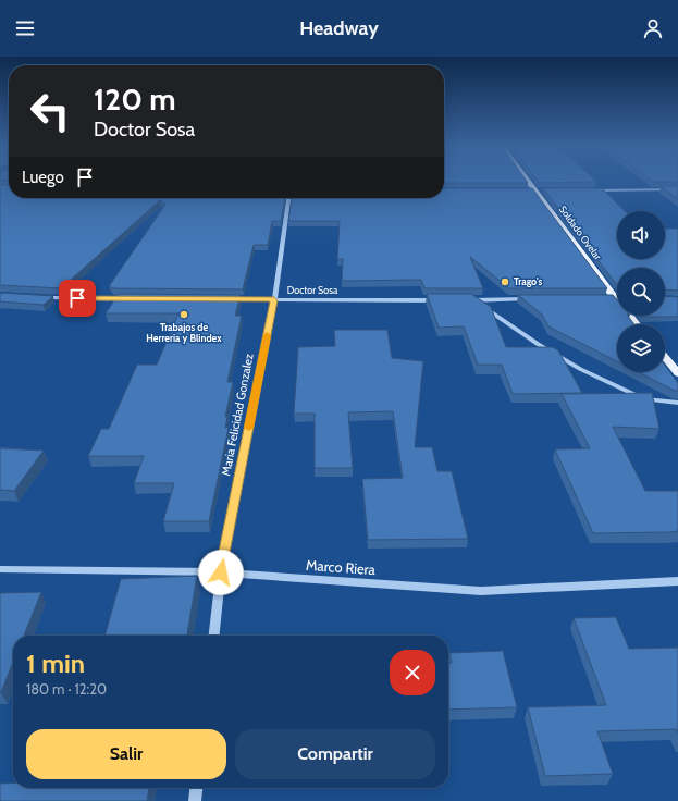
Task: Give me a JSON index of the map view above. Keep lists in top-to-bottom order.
{
  "streets": {
    "main road": ["Soldado Ovelar"],
    "street": ["Doctor Sosa", "Maria Felicidad Gonzalez", "Marco Riera"]
  },
  "crossings": [
    ["Doctor Sosa", "Maria Felicidad Gonzalez"],
    ["Maria Felicidad Gonzalez", "Marco Riera"]
  ],
  "places": ["Trago's", "Trabajos de Herreria y Blindex"],
  "page": {
    "header": "Headway",
    "turn": ["120 m", "Doctor Sosa"],
    "then": "Luego",
    "heading": ["1 min", "180 m · 12:20"],
    "buttons": ["Salir", "Compartir"]
  }
}
